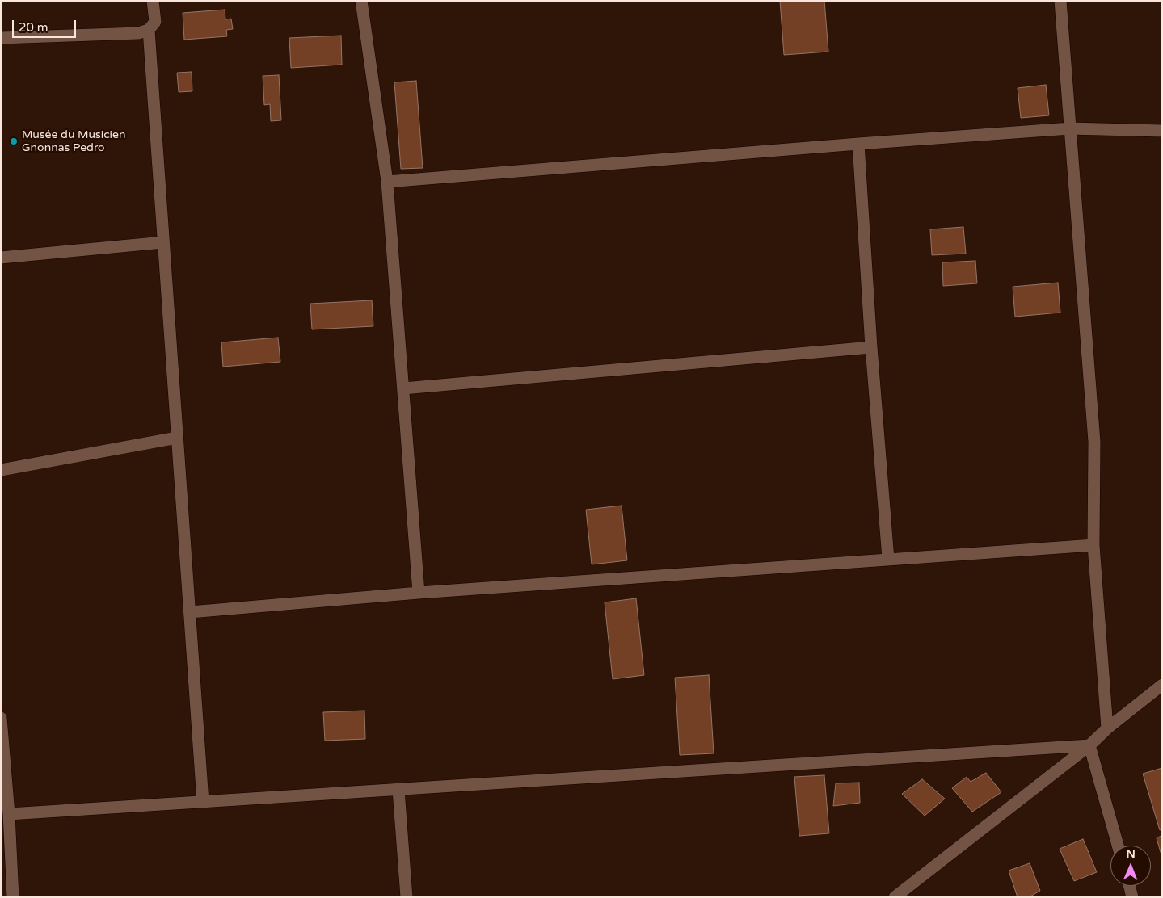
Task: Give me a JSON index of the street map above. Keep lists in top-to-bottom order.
{
  "places": ["Musée du Musicien Gnonnas Pedro"],
  "scale_bar": "20 m",
  "north": "top"
}
